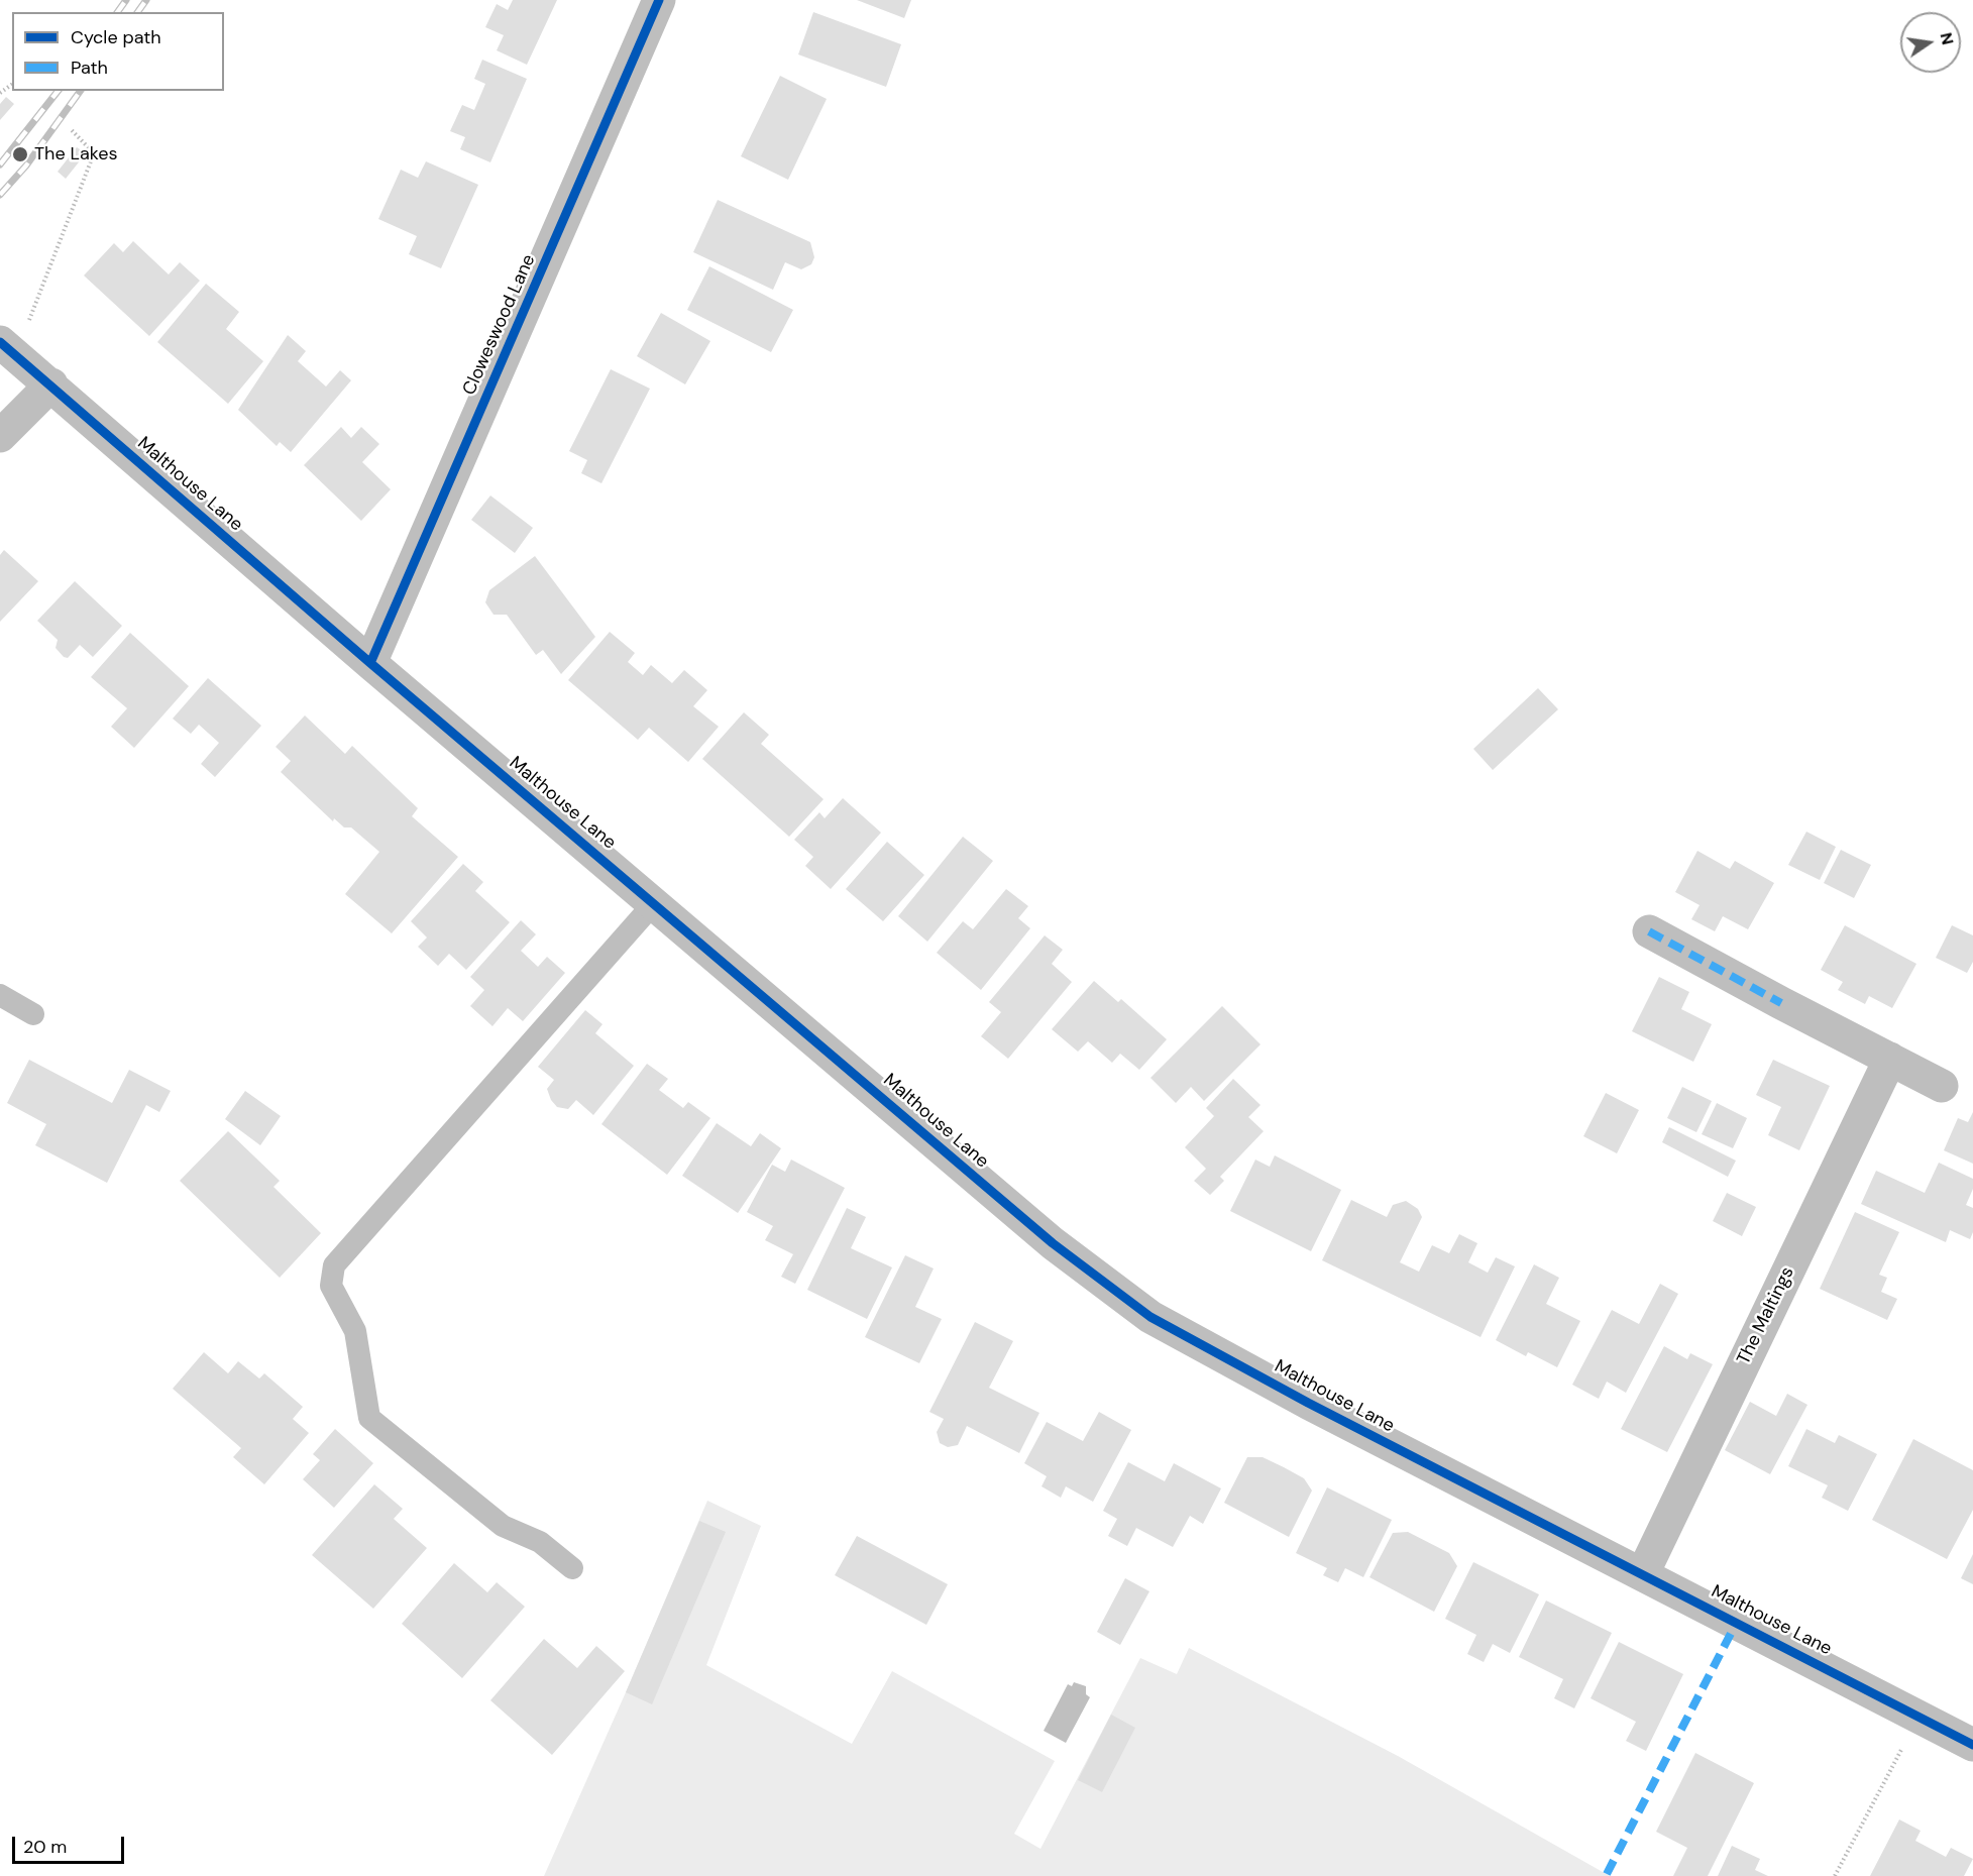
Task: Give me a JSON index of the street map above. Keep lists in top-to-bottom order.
{
  "streets": {
    "street": ["Cloweswood Lane", "Malthouse Lane", "The Maltings"]
  },
  "crossings": [
    ["Cloweswood Lane", "Malthouse Lane"],
    ["Malthouse Lane", "The Maltings"]
  ],
  "places": ["The Lakes"],
  "legend": ["Cycle path", "Path"],
  "scale_bar": "20 m",
  "north": "right"
}
